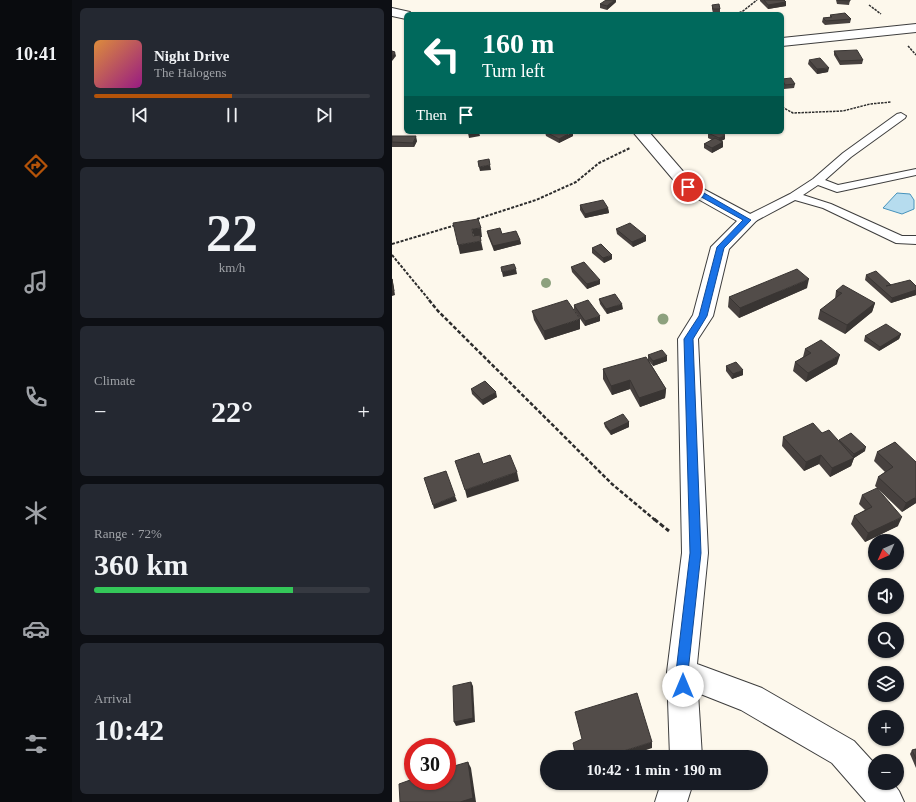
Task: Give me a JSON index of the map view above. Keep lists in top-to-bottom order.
{
  "north": "bottom left",
  "page": {
    "tabs": "10:41",
    "turn": ["160 m", "Turn left"],
    "song": ["Night Drive", "The Halogens"],
    "then": "Then",
    "tile": [
      ["22", "km/h"],
      "Climate",
      ["Range · 72%", "360 km"],
      ["Arrival", "10:42"]
    ],
    "heat": ["−", "22°", "+"],
    "map_buttons": ["+", "−"],
    "limit": "30",
    "trip": "10:42 · 1 min · 190 m"
  }
}
